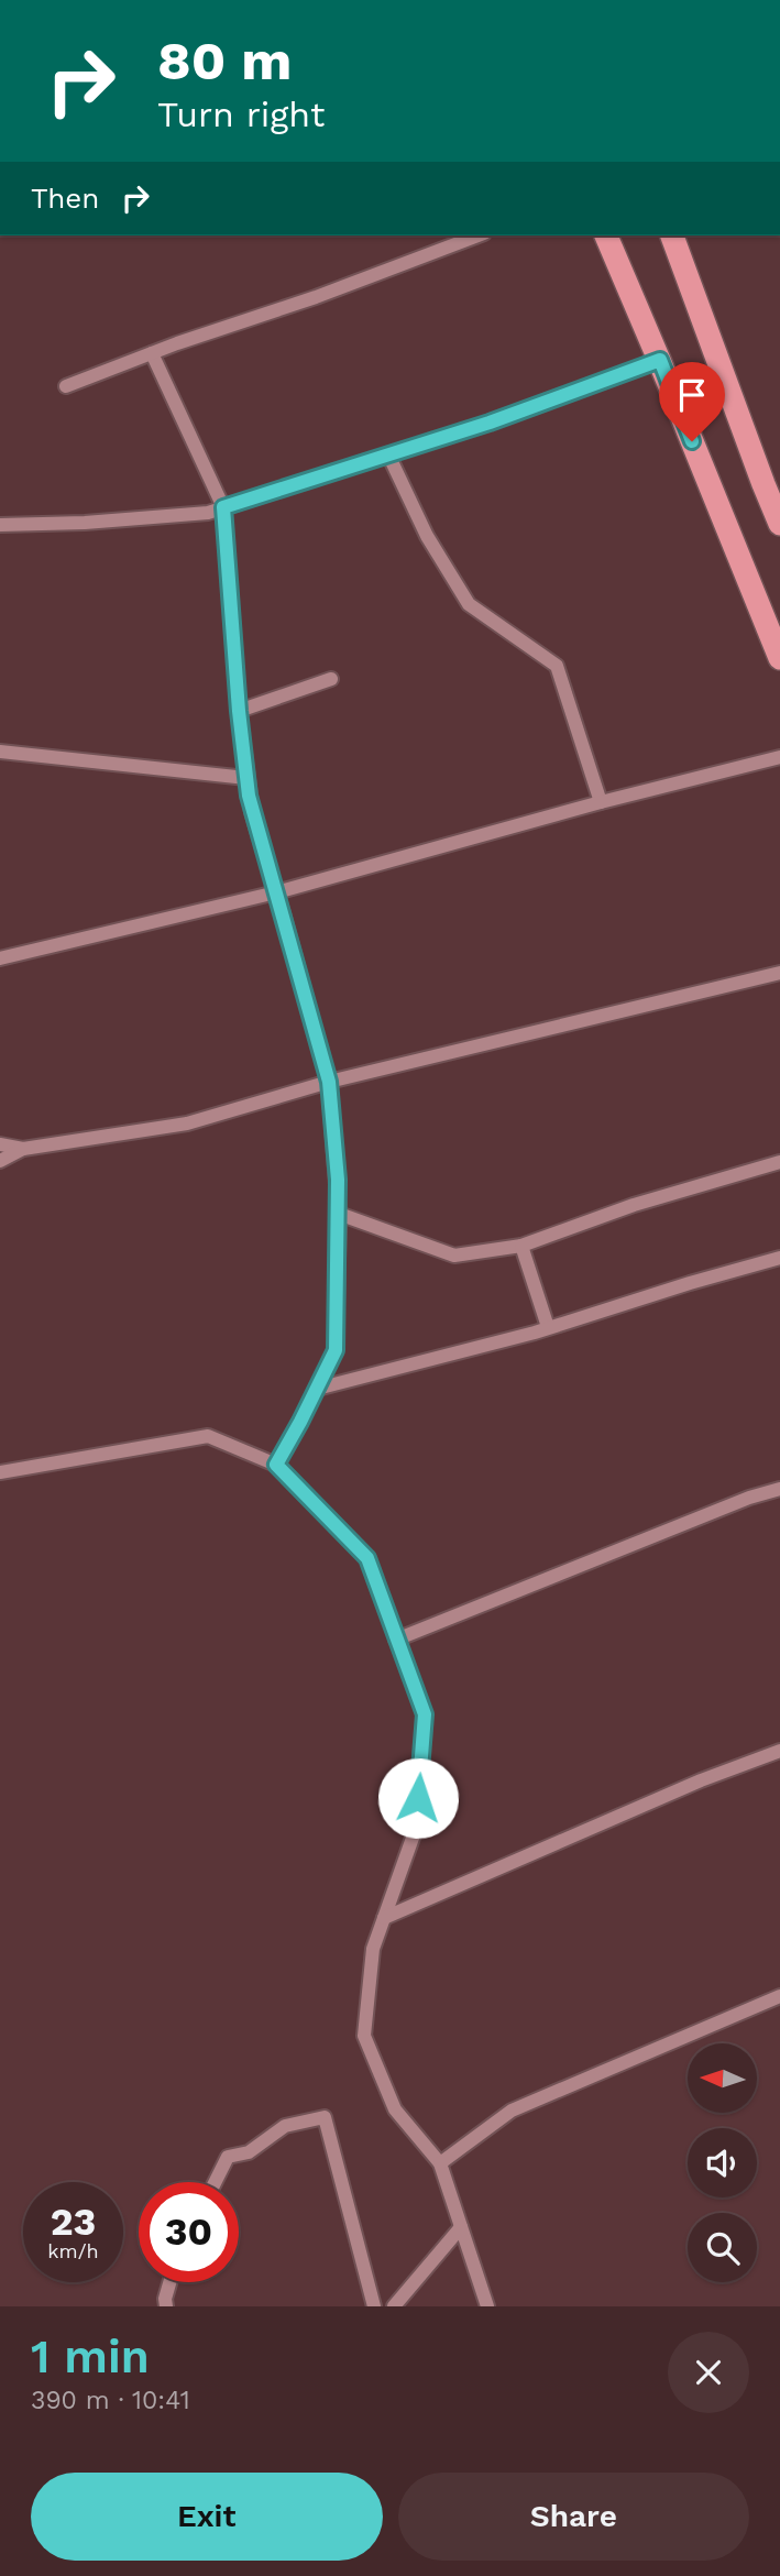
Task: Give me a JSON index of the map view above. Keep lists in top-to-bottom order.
{
  "north": "left",
  "page": {
    "turn": ["80 m", "Turn right"],
    "then": "Then",
    "speed": "23 km/h",
    "limit": "30",
    "heading": ["1 min", "390 m · 10:41"],
    "buttons": ["Exit", "Share"]
  }
}
